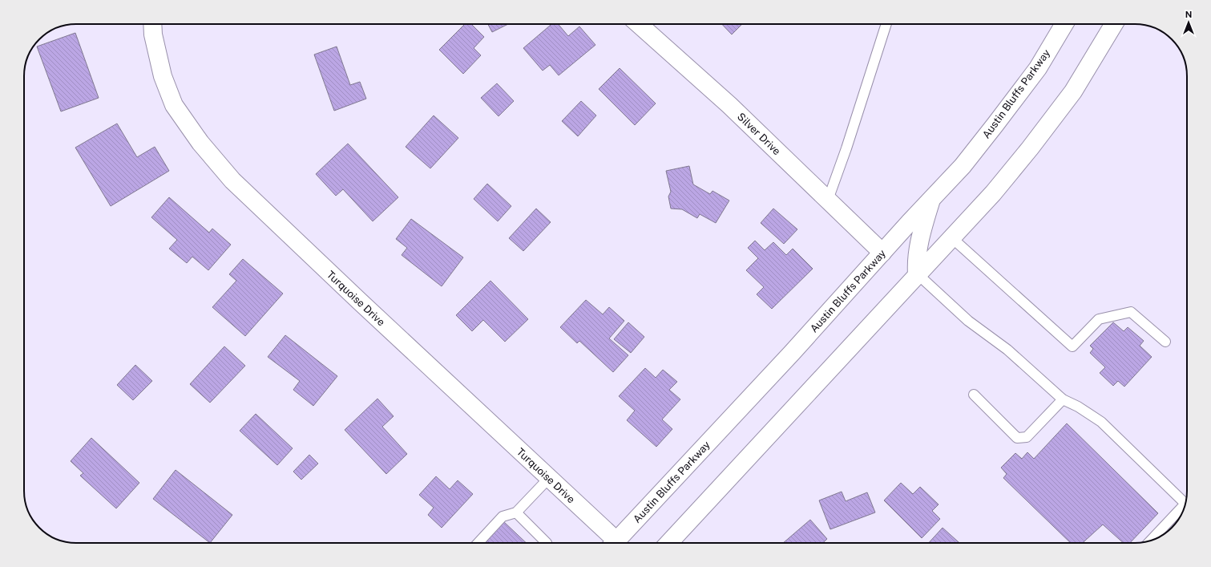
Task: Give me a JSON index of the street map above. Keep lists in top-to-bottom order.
{
  "streets": {
    "main road": ["Austin Bluffs Parkway", "Silver Drive", "Turquoise Drive"]
  },
  "crossings": [
    ["Austin Bluffs Parkway", "Silver Drive"]
  ],
  "north": "top"
}
